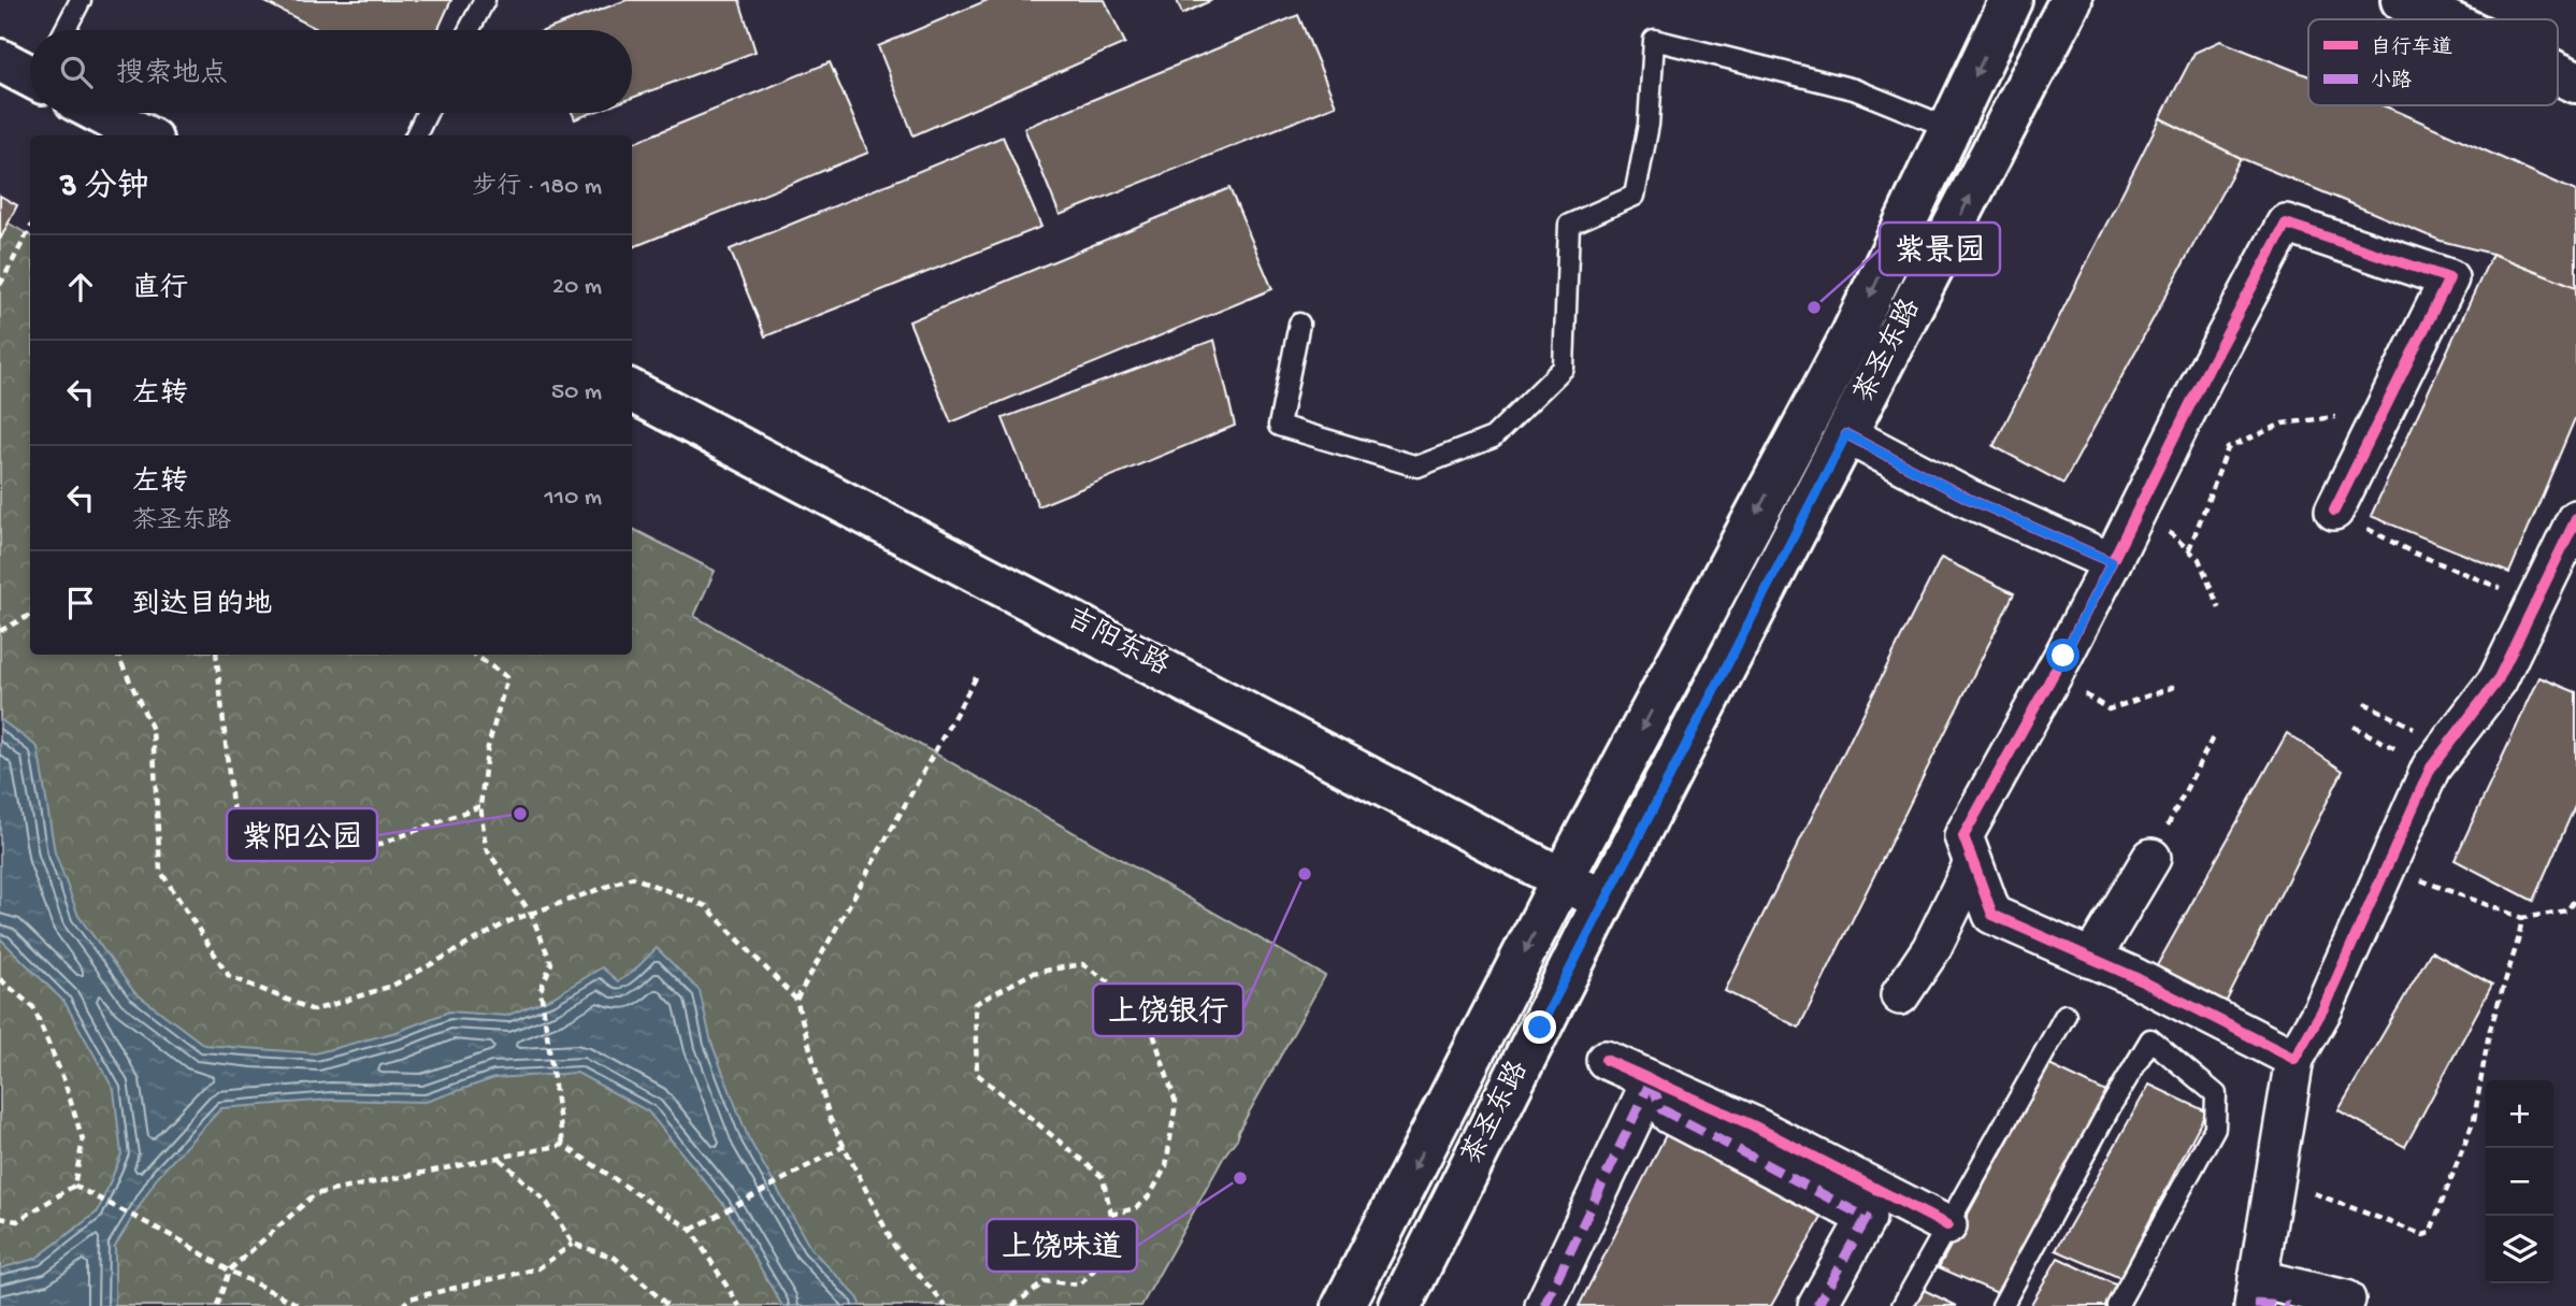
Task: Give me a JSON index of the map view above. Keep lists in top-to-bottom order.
{
  "streets": {
    "main road": ["茶圣东路", "吉阳东路"]
  },
  "crossings": [
    ["茶圣东路", "吉阳东路"]
  ],
  "places": [
    "紫景园",
    "紫阳公园",
    "上饶银行",
    "上饶味道"
  ],
  "legend": ["自行车道", "小路"],
  "page": {
    "search": "搜索地点",
    "heading": ["3 分钟", "步行 · 180 m"],
    "list": [
      ["直行", "20 m"],
      ["左转", "50 m"],
      ["左转", "茶圣东路", "110 m"],
      "到达目的地"
    ],
    "map_buttons": ["+", "−"]
  }
}
